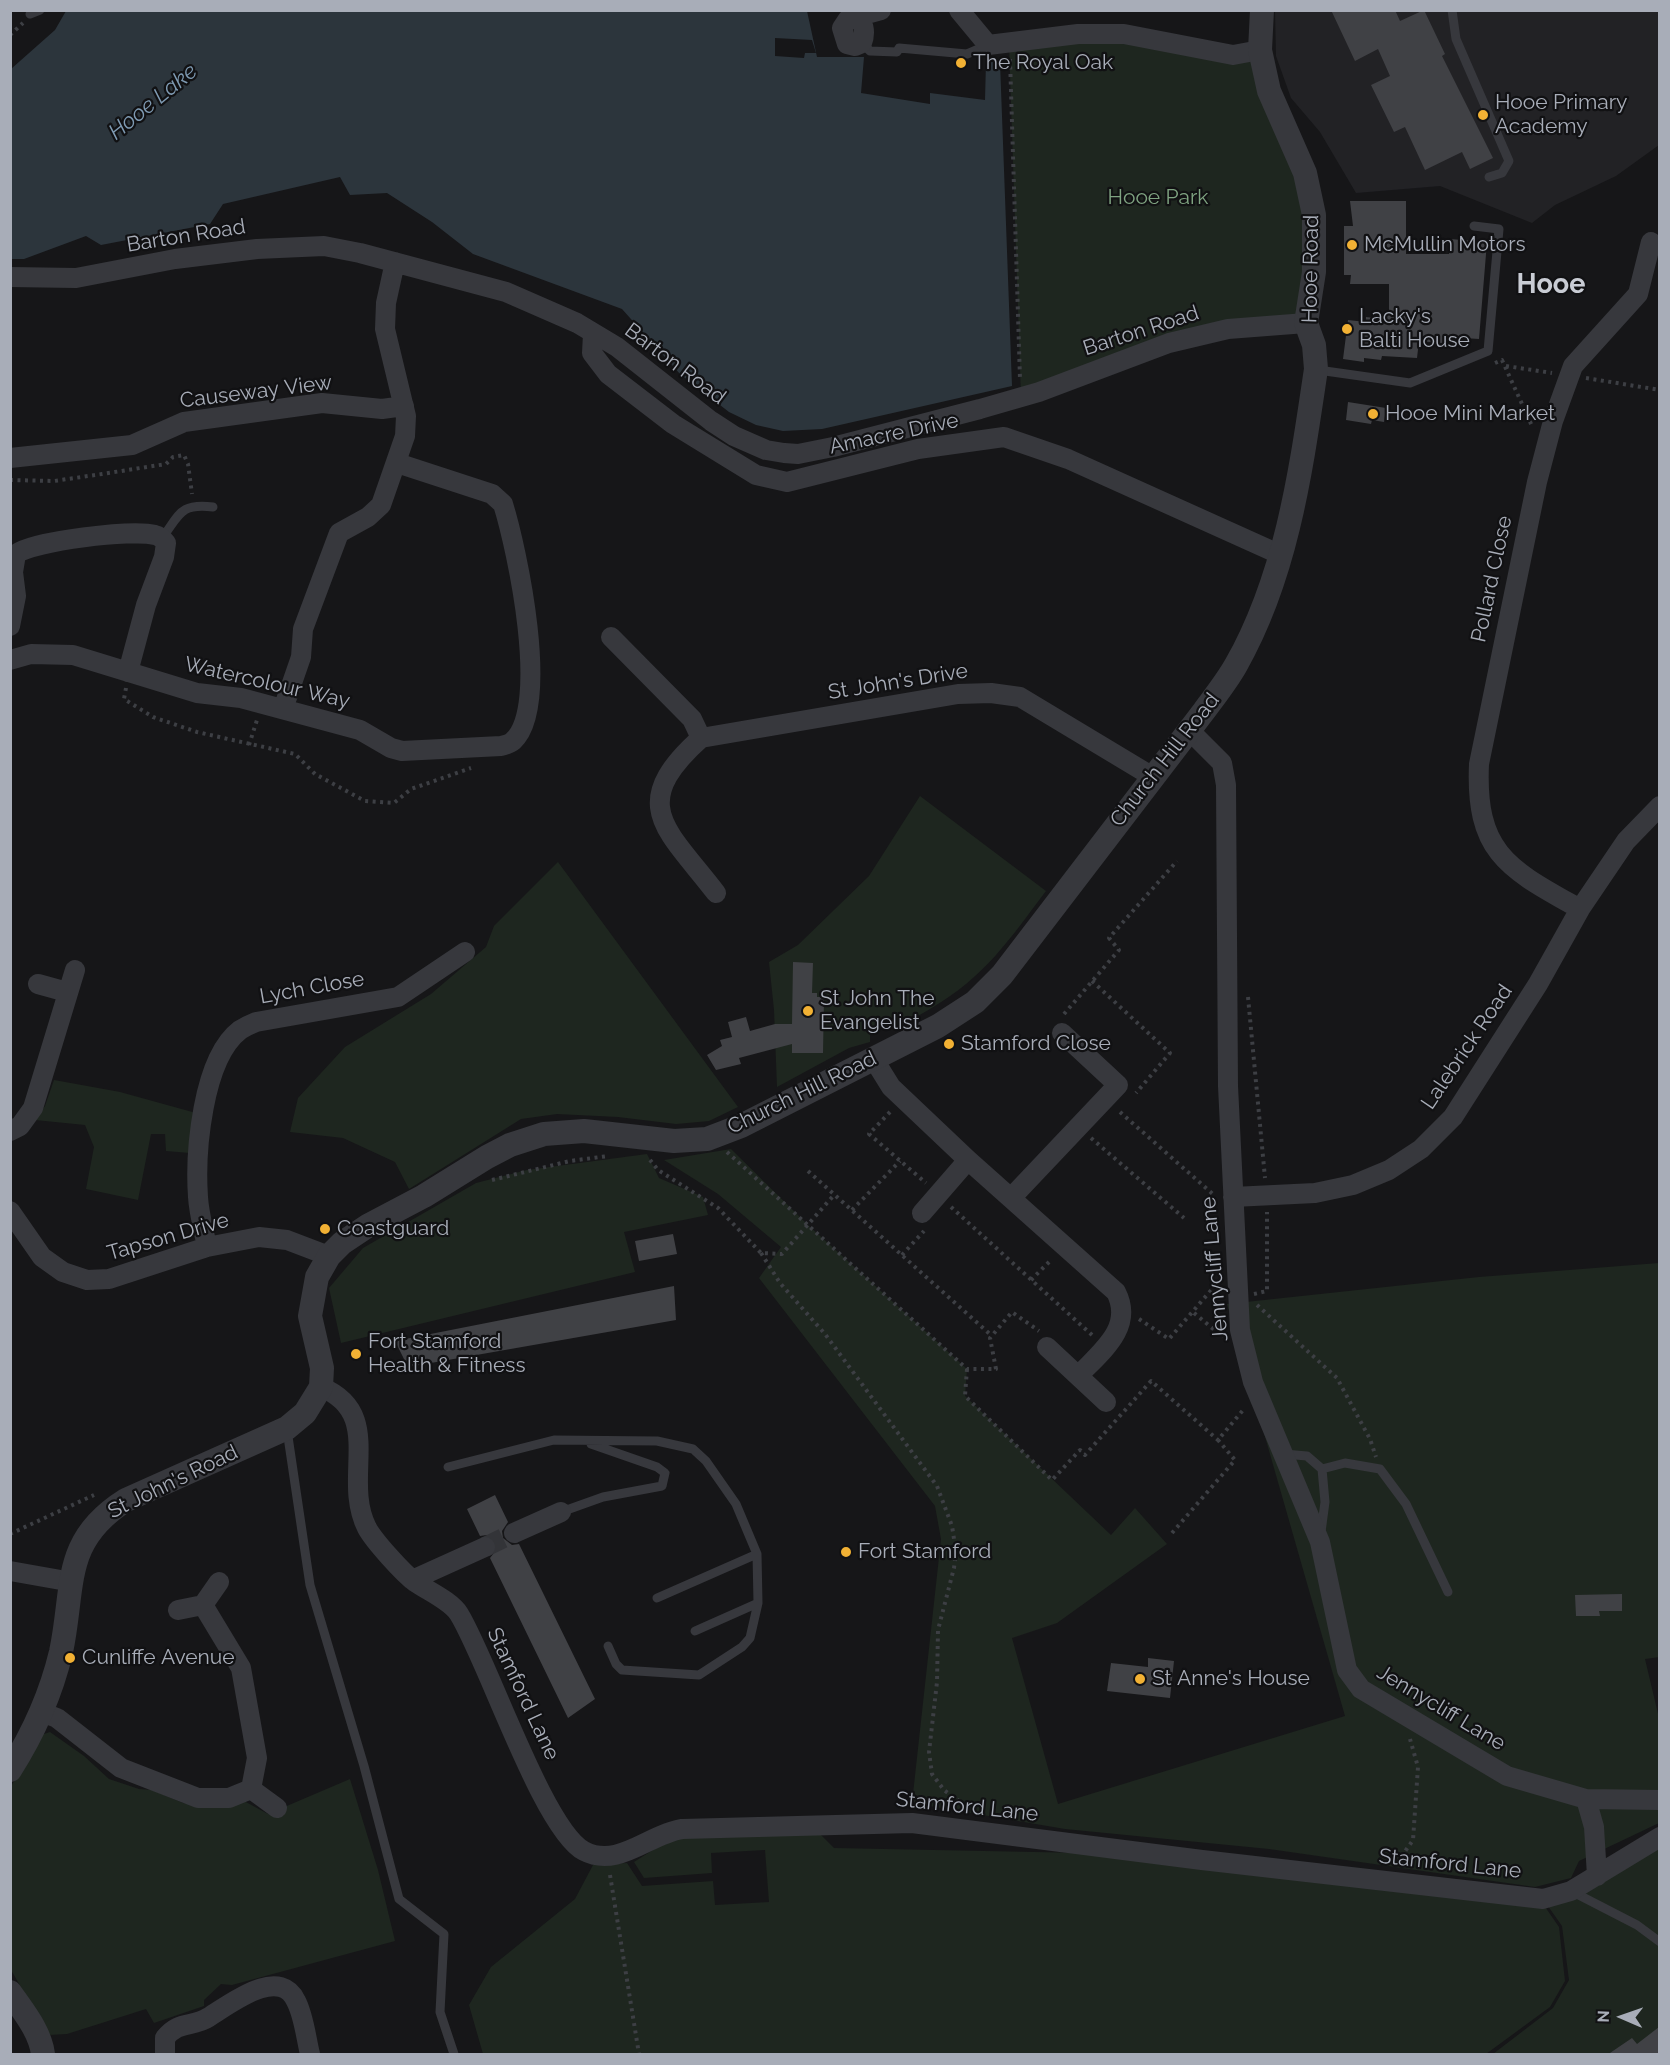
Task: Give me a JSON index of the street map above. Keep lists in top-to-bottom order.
{
  "streets": {
    "street": [
      "Barton Road",
      "Hooe Road",
      "Causeway View",
      "Amacre Drive",
      "Pollard Close",
      "St John's Drive",
      "Watercolour Way",
      "Church Hill Road",
      "Lych Close",
      "Lalebrick Road",
      "Tapson Drive",
      "Jennycliff Lane",
      "St John's Road",
      "Stamford Lane"
    ]
  },
  "crossings": [
    ["Barton Road", "Hooe Road"],
    ["Barton Road", "Amacre Drive"],
    ["Hooe Road", "Church Hill Road"],
    ["Amacre Drive", "Church Hill Road"],
    ["Pollard Close", "Lalebrick Road"],
    ["St John's Drive", "Church Hill Road"],
    ["Church Hill Road", "Tapson Drive"],
    ["Church Hill Road", "Jennycliff Lane"],
    ["Church Hill Road", "St John's Road"],
    ["Church Hill Road", "Stamford Lane"],
    ["Lych Close", "Tapson Drive"],
    ["Lalebrick Road", "Jennycliff Lane"],
    ["St John's Road", "Stamford Lane"]
  ],
  "districts": ["Hooe"],
  "water": ["Hooe Lake"],
  "parks": ["Hooe Park"],
  "places": [
    "The Royal Oak",
    "Hooe Primary Academy",
    "McMullin Motors",
    "Lacky's Balti House",
    "Hooe Mini Market",
    "St John The Evangelist",
    "Stamford Close",
    "Coastguard",
    "Fort Stamford Health & Fitness",
    "Fort Stamford",
    "Cunliffe Avenue",
    "St Anne's House"
  ],
  "north": "left"
}
